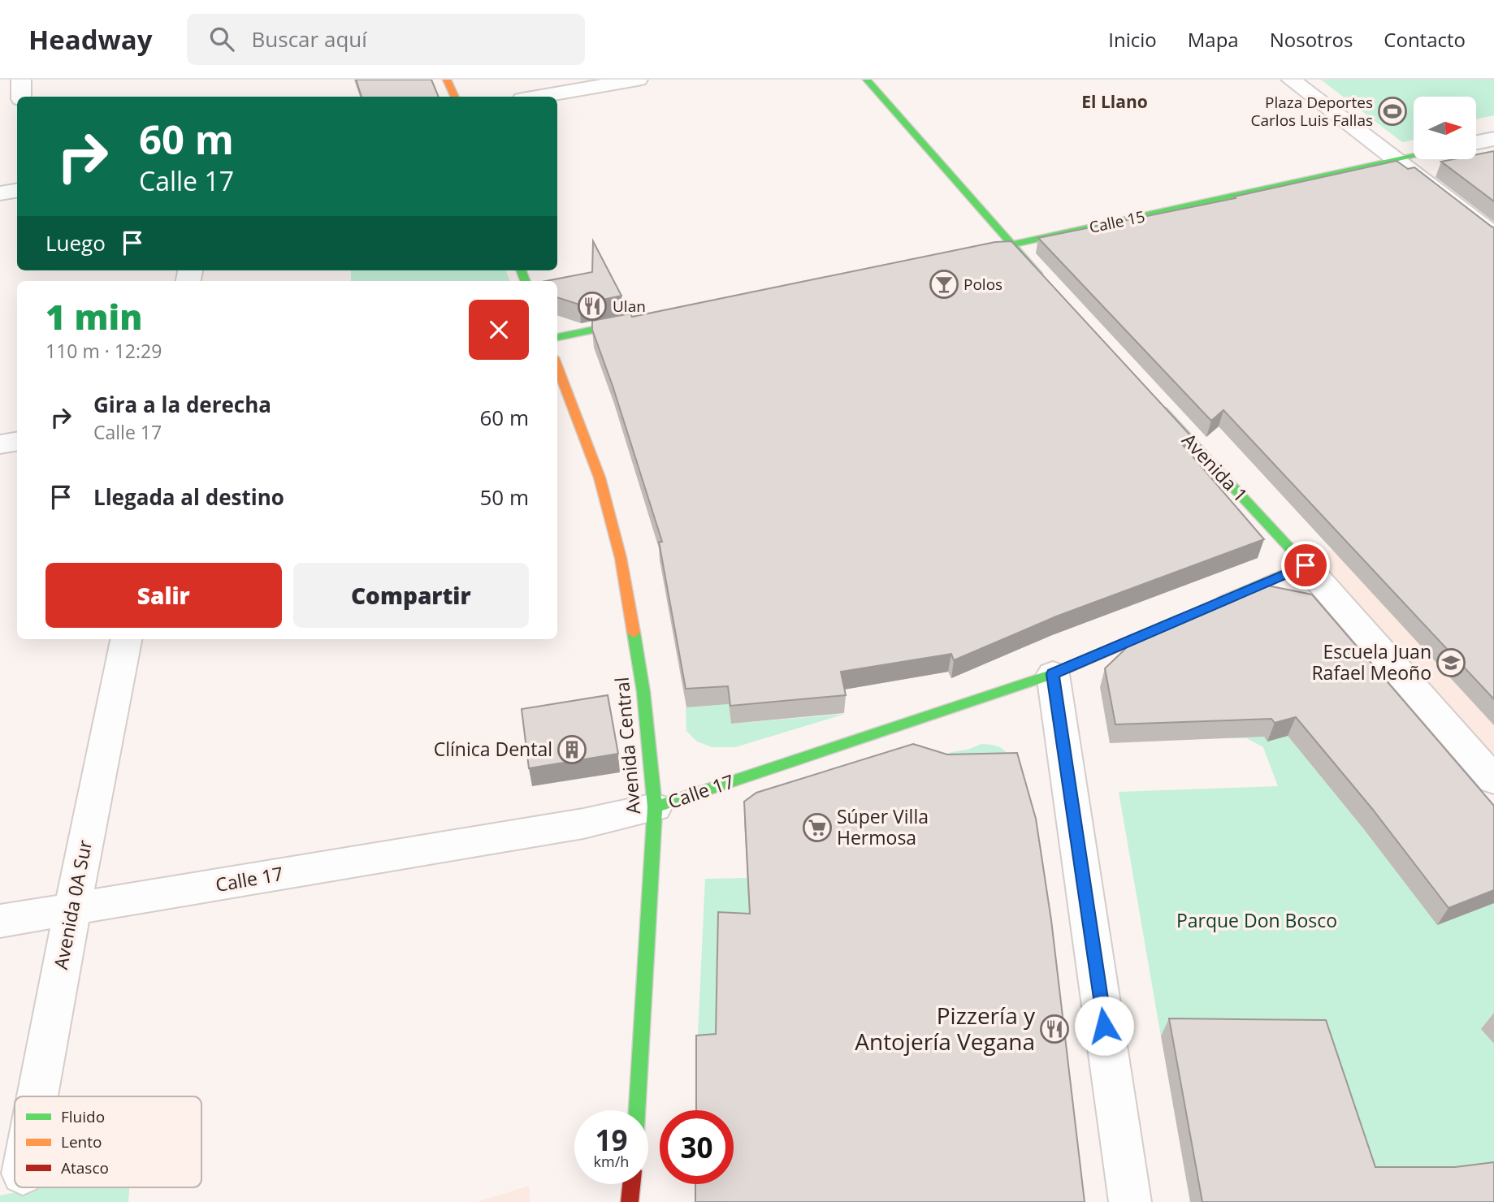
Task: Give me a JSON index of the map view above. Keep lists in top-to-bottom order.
{
  "streets": {
    "main road": [
      "Calle 15",
      "Avenida 1",
      "Avenida Central",
      "Calle 17"
    ],
    "street": ["Avenida 0A Sur"]
  },
  "crossings": [
    ["Avenida Central", "Calle 17"],
    ["Calle 17", "Avenida 0A Sur"]
  ],
  "districts": ["El Llano"],
  "parks": ["Parque Don Bosco"],
  "places": {
    "sports": ["Plaza Deportes Carlos Luis Fallas"],
    "bar": ["Polos"],
    "restaurant": ["Ulan", "Pizzería y Antojería Vegana"],
    "school or university": ["Escuela Juan Rafael Meoño"],
    "building": ["Clínica Dental"],
    "supermarket": ["Súper Villa Hermosa"]
  },
  "legend": ["Fluido", "Lento", "Atasco"],
  "north": "right",
  "page": {
    "header": "Headway",
    "search": "Buscar aquí",
    "nav": [
      "Inicio",
      "Mapa",
      "Nosotros",
      "Contacto"
    ],
    "turn": ["60 m", "Calle 17"],
    "then": "Luego",
    "heading": ["1 min", "110 m · 12:29"],
    "list": [
      {
        "name": "Gira a la derecha",
        "note": "Calle 17",
        "value": "60 m"
      },
      {
        "name": "Llegada al destino",
        "value": "50 m"
      }
    ],
    "buttons": ["Salir", "Compartir"],
    "speed": "19 km/h",
    "limit": "30"
  }
}
